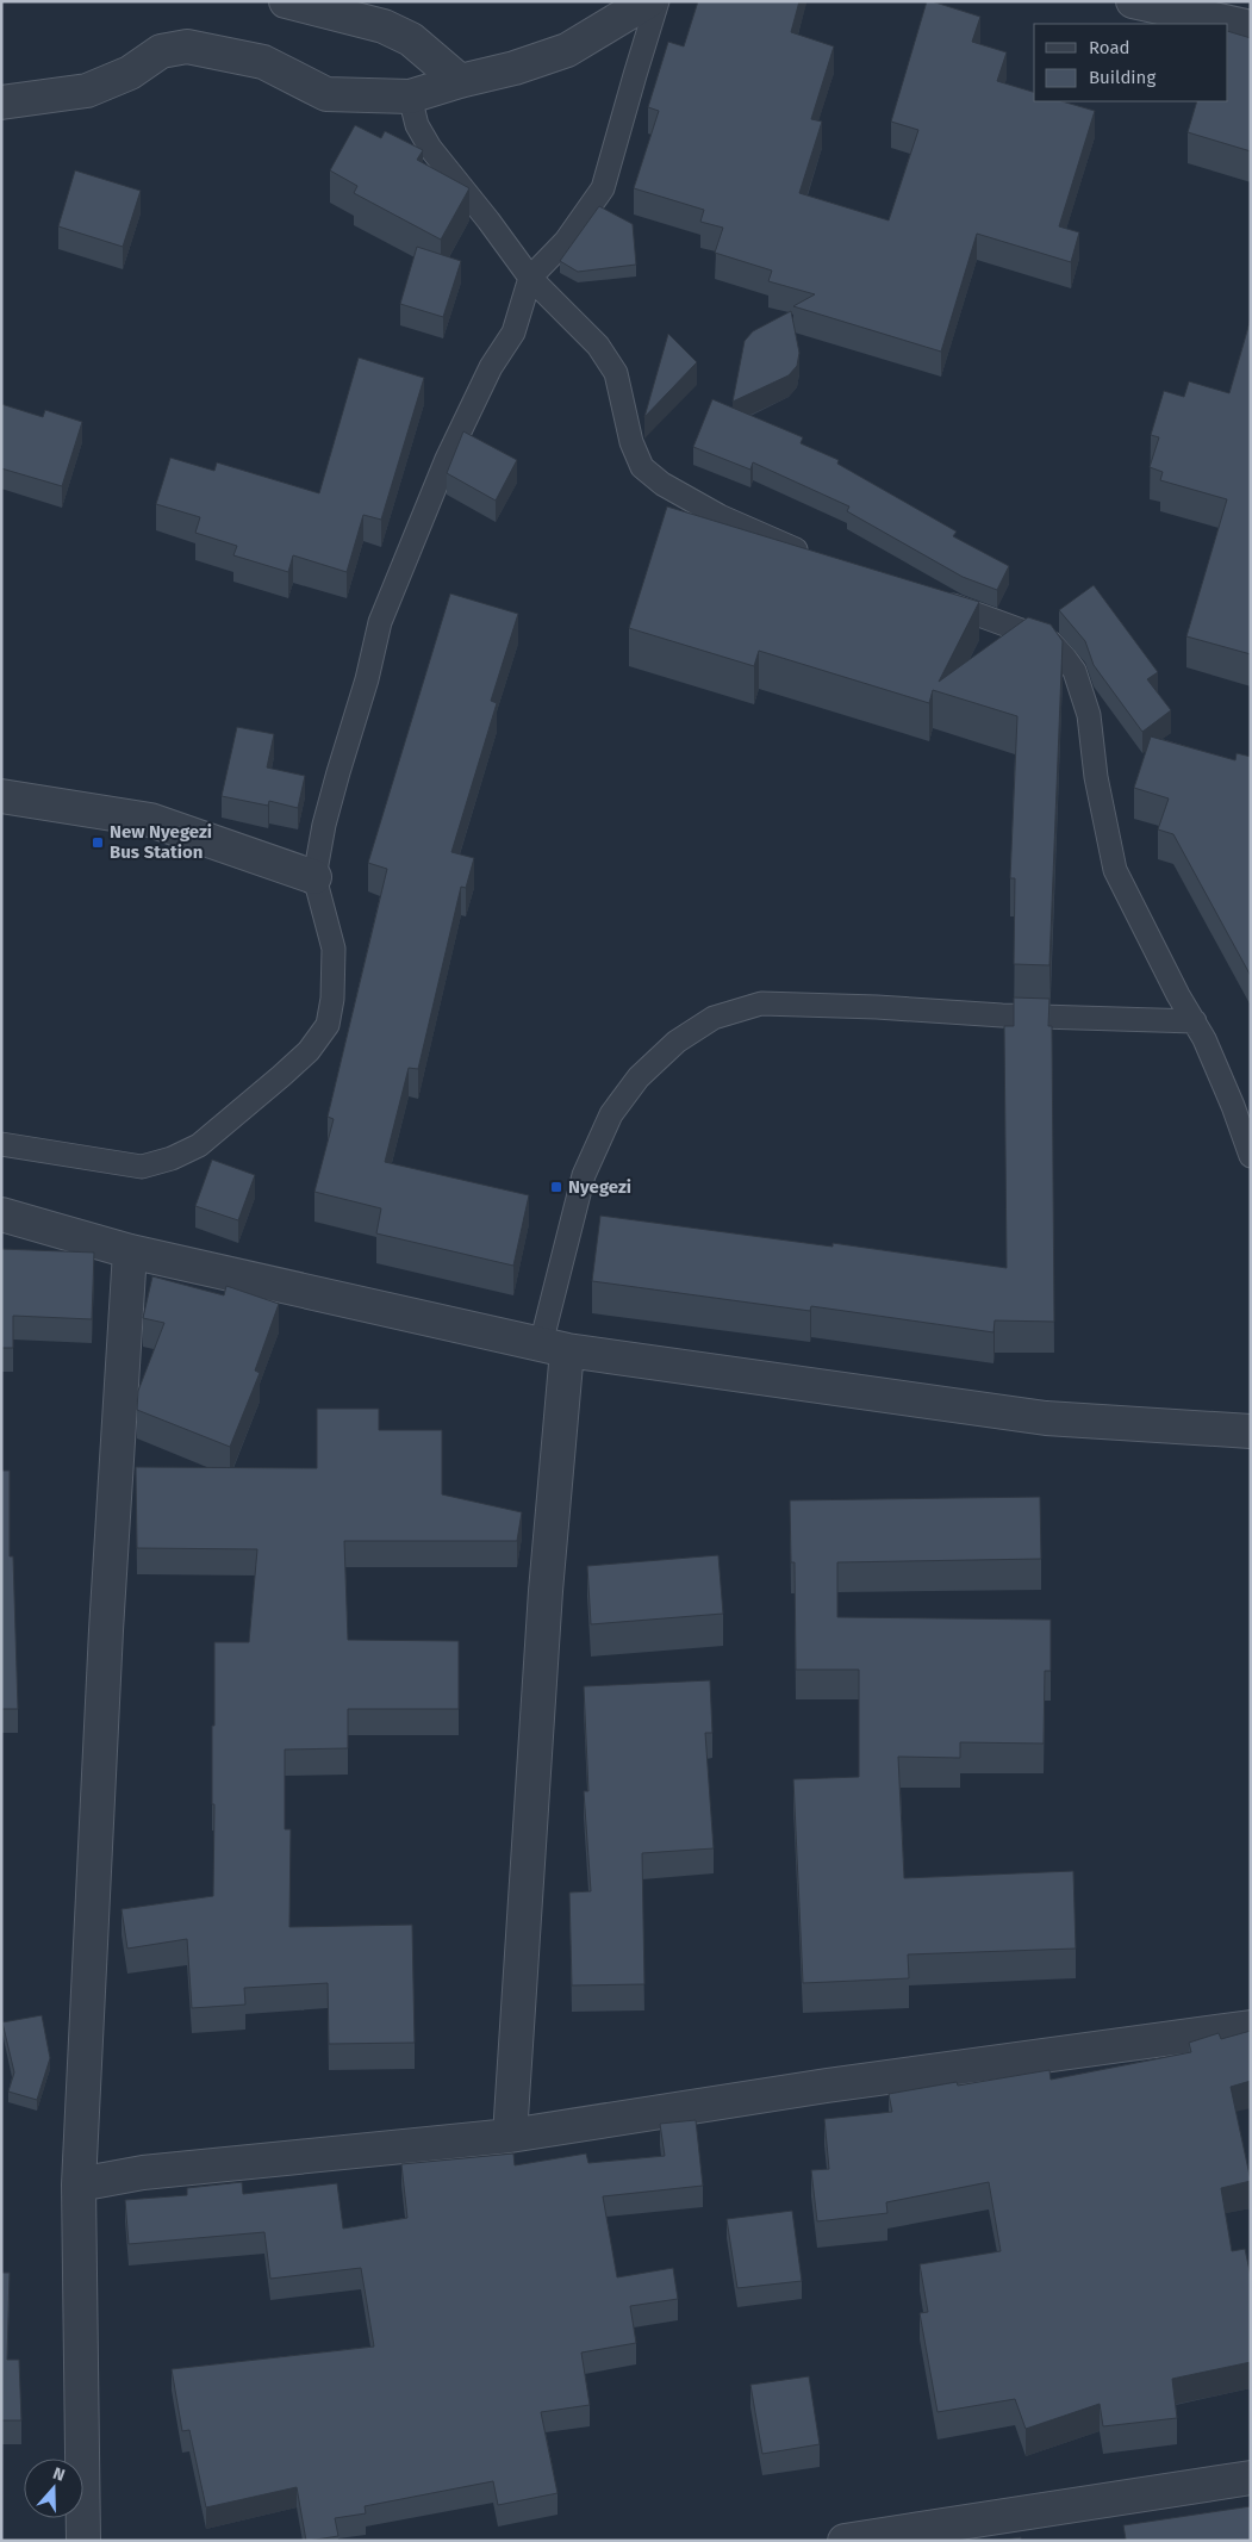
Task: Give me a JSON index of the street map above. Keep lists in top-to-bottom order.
{
  "places": {
    "transit": ["New Nyegezi Bus Station", "Nyegezi"]
  },
  "legend": ["Road", "Building"],
  "north": "top"
}
